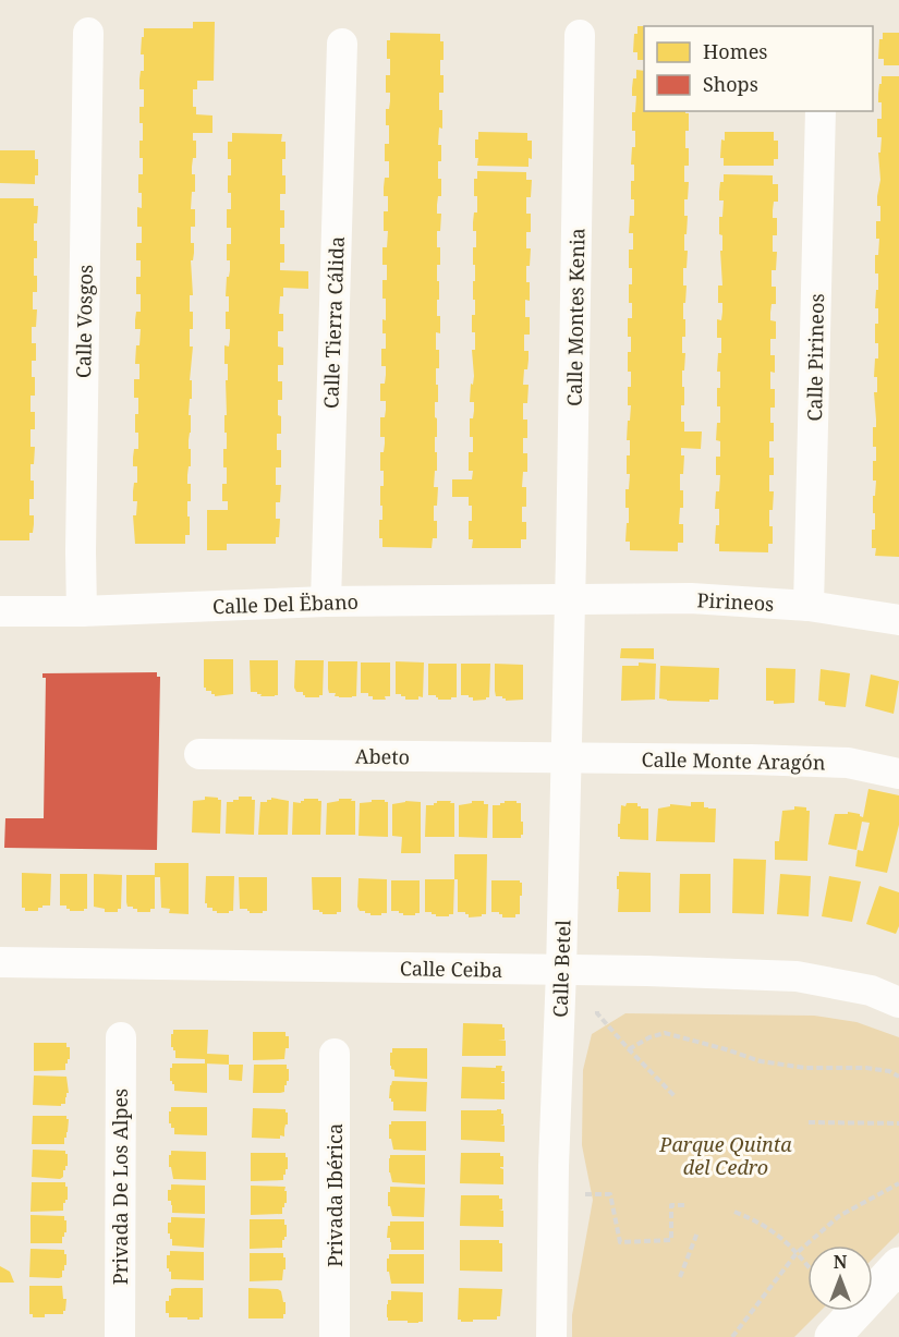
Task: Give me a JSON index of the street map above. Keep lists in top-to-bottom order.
{
  "streets": {
    "street": [
      "Calle Montes Kenia",
      "Calle Vosgos",
      "Calle Tierra Cálida",
      "Calle Pirineos",
      "Pirineos",
      "Calle Del Ëbano",
      "Abeto",
      "Calle Monte Aragón",
      "Calle Ceiba",
      "Calle Betel",
      "Privada De Los Alpes",
      "Privada Ibérica"
    ]
  },
  "crossings": [
    ["Calle Montes Kenia", "Pirineos"],
    ["Calle Montes Kenia", "Calle Del Ëbano"],
    ["Calle Montes Kenia", "Calle Betel"],
    ["Calle Vosgos", "Calle Del Ëbano"],
    ["Calle Tierra Cálida", "Calle Del Ëbano"],
    ["Calle Pirineos", "Pirineos"],
    ["Pirineos", "Calle Del Ëbano"],
    ["Pirineos", "Calle Betel"],
    ["Calle Del Ëbano", "Calle Betel"],
    ["Abeto", "Calle Monte Aragón"],
    ["Abeto", "Calle Betel"],
    ["Calle Monte Aragón", "Calle Betel"],
    ["Calle Ceiba", "Calle Betel"]
  ],
  "parks": ["Parque Quinta del Cedro"],
  "legend": ["Homes", "Shops"],
  "north": "top"
}
